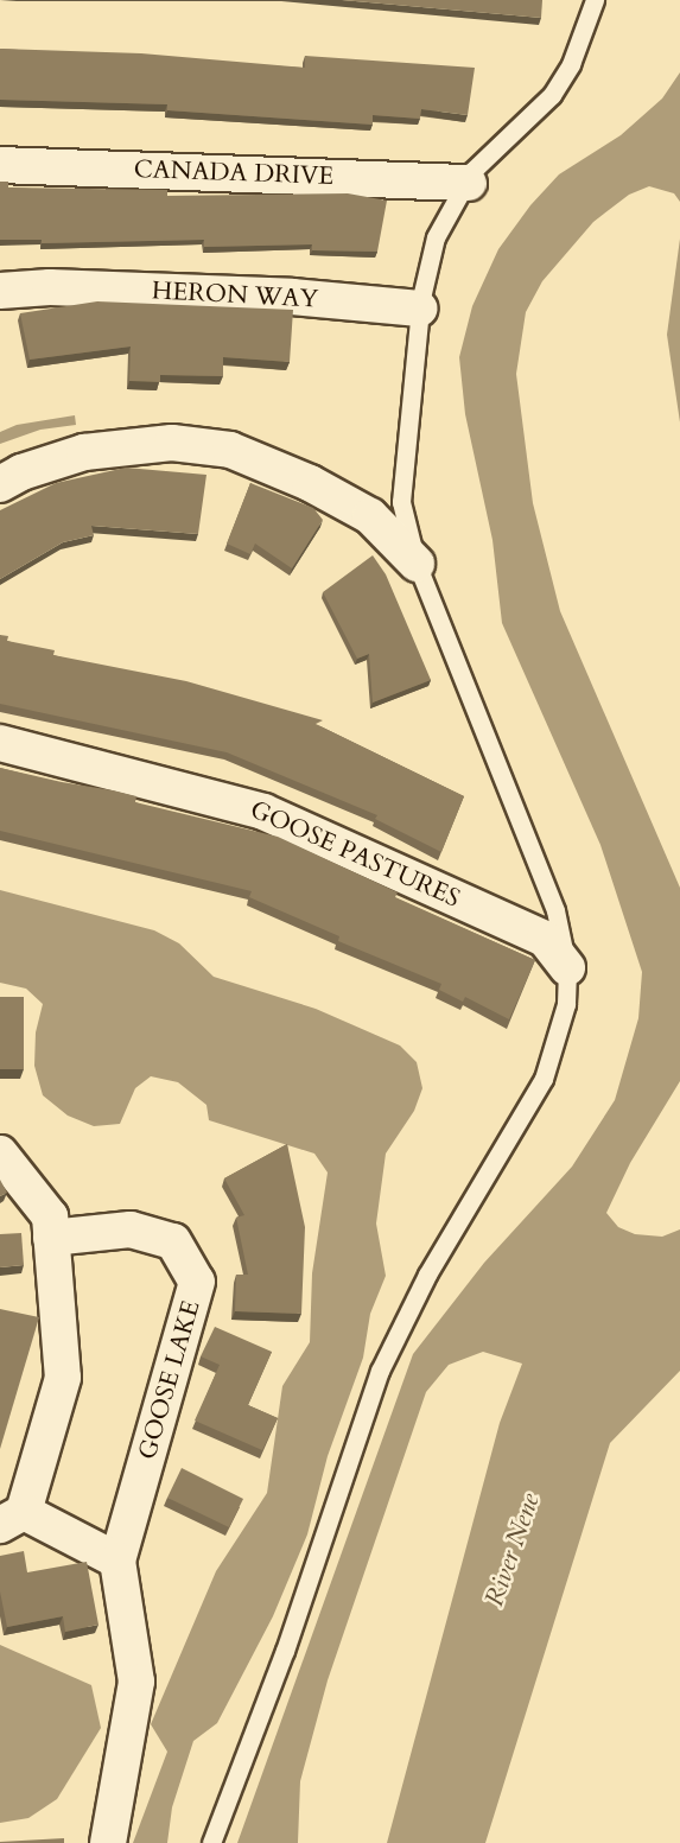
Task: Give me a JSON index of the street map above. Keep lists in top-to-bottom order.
{
  "streets": {
    "street": [
      "CANADA DRIVE",
      "HERON WAY",
      "GOOSE PASTURES",
      "GOOSE LAKE"
    ]
  },
  "water": ["River Nene"]
}
